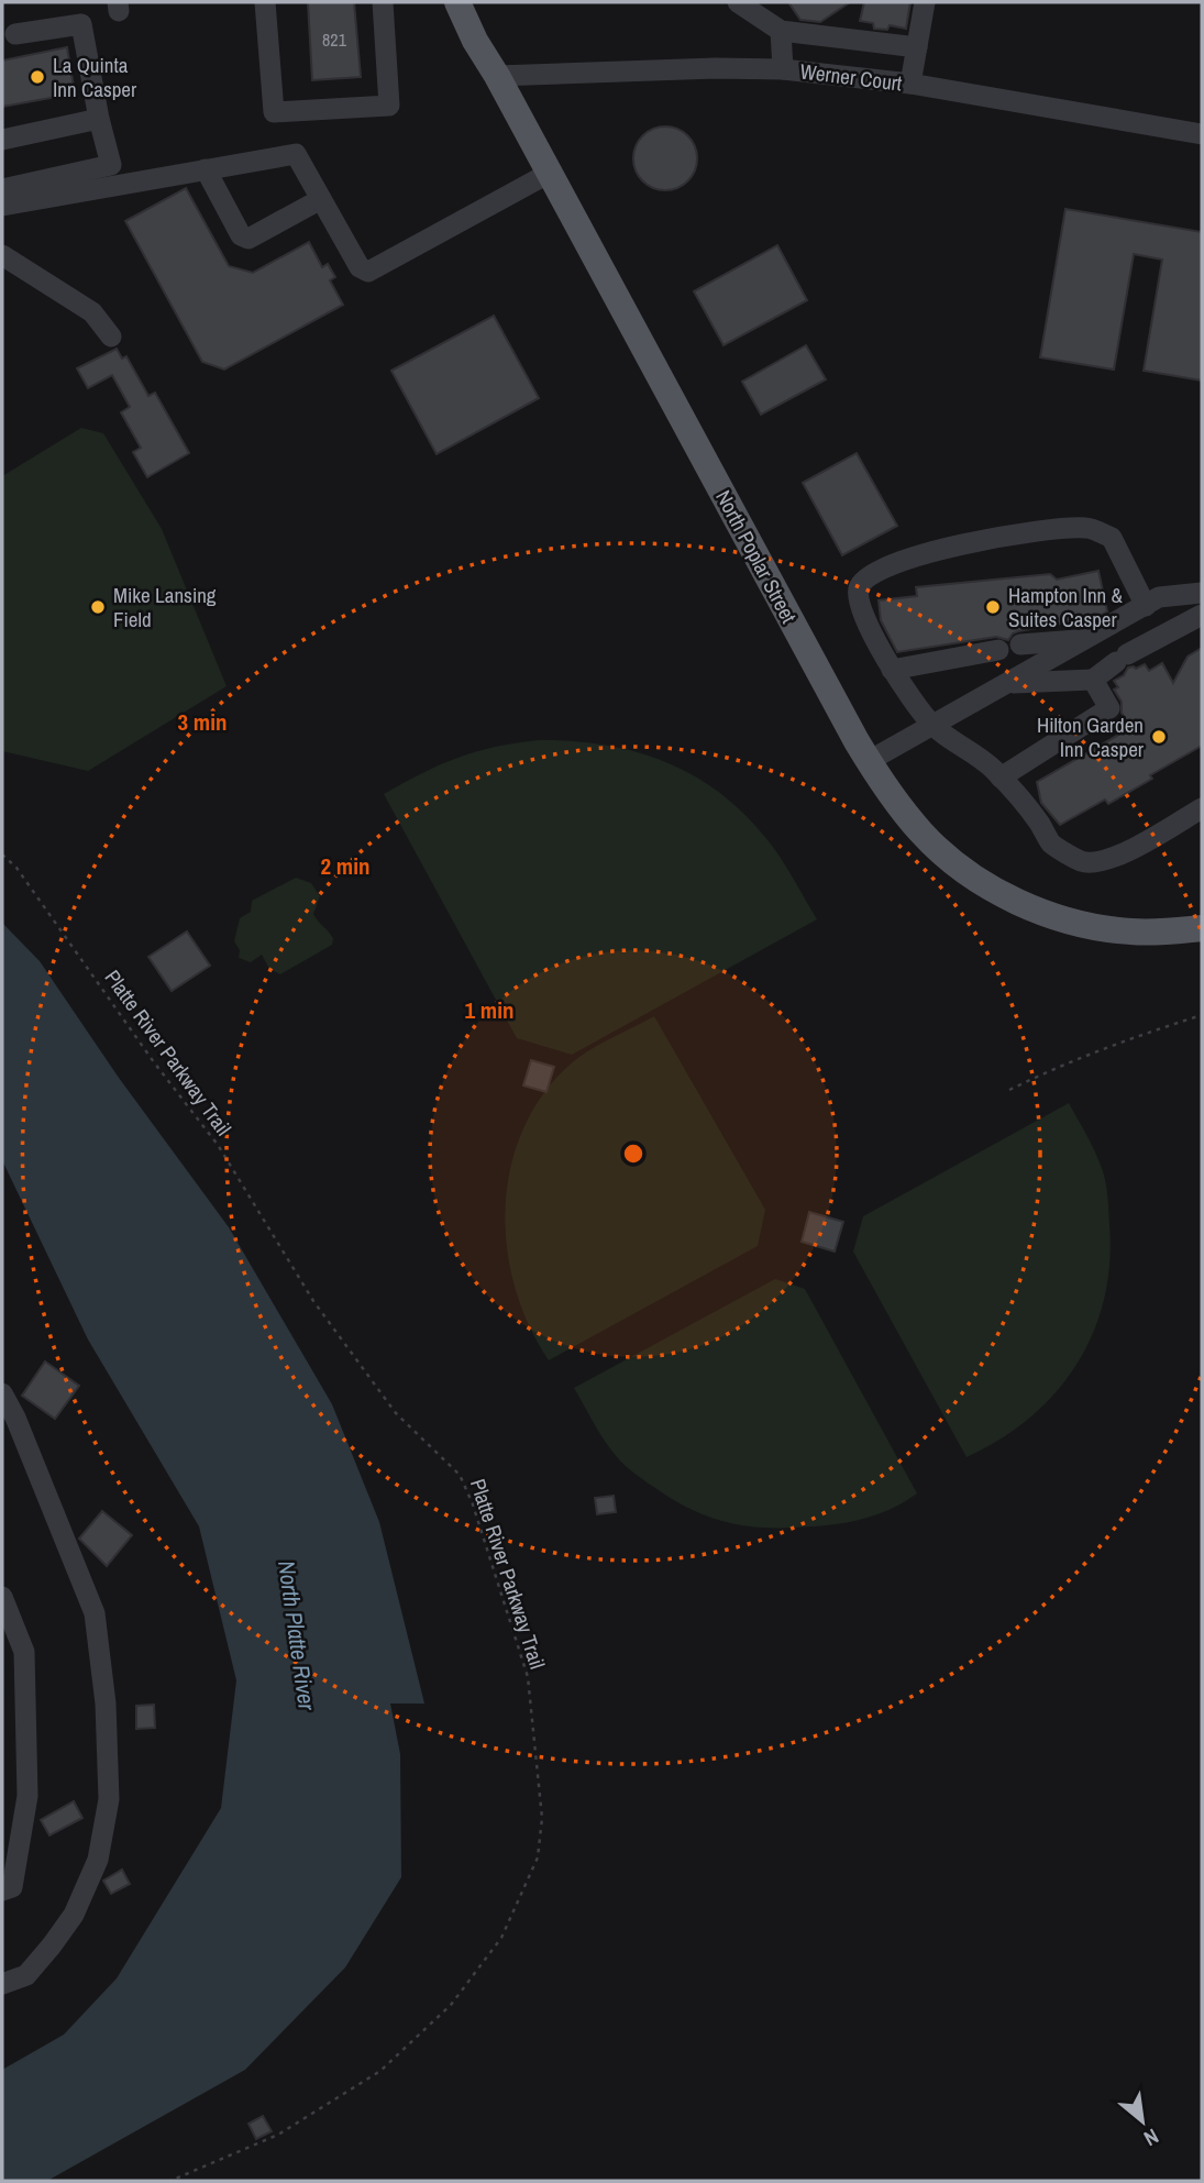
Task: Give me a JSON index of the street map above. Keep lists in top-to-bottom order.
{
  "streets": {
    "main road": ["North Poplar Street"],
    "street": ["Werner Court"],
    "path": ["Platte River Parkway Trail"]
  },
  "crossings": [
    ["Werner Court", "North Poplar Street"]
  ],
  "water": ["North Platte River"],
  "places": [
    "La Quinta Inn Casper",
    "Mike Lansing Field",
    "Hampton Inn & Suites Casper",
    "Hilton Garden Inn Casper"
  ],
  "house_numbers": ["821"],
  "north": "bottom right",
  "rings": ["3 min", "2 min", "1 min"]
}
